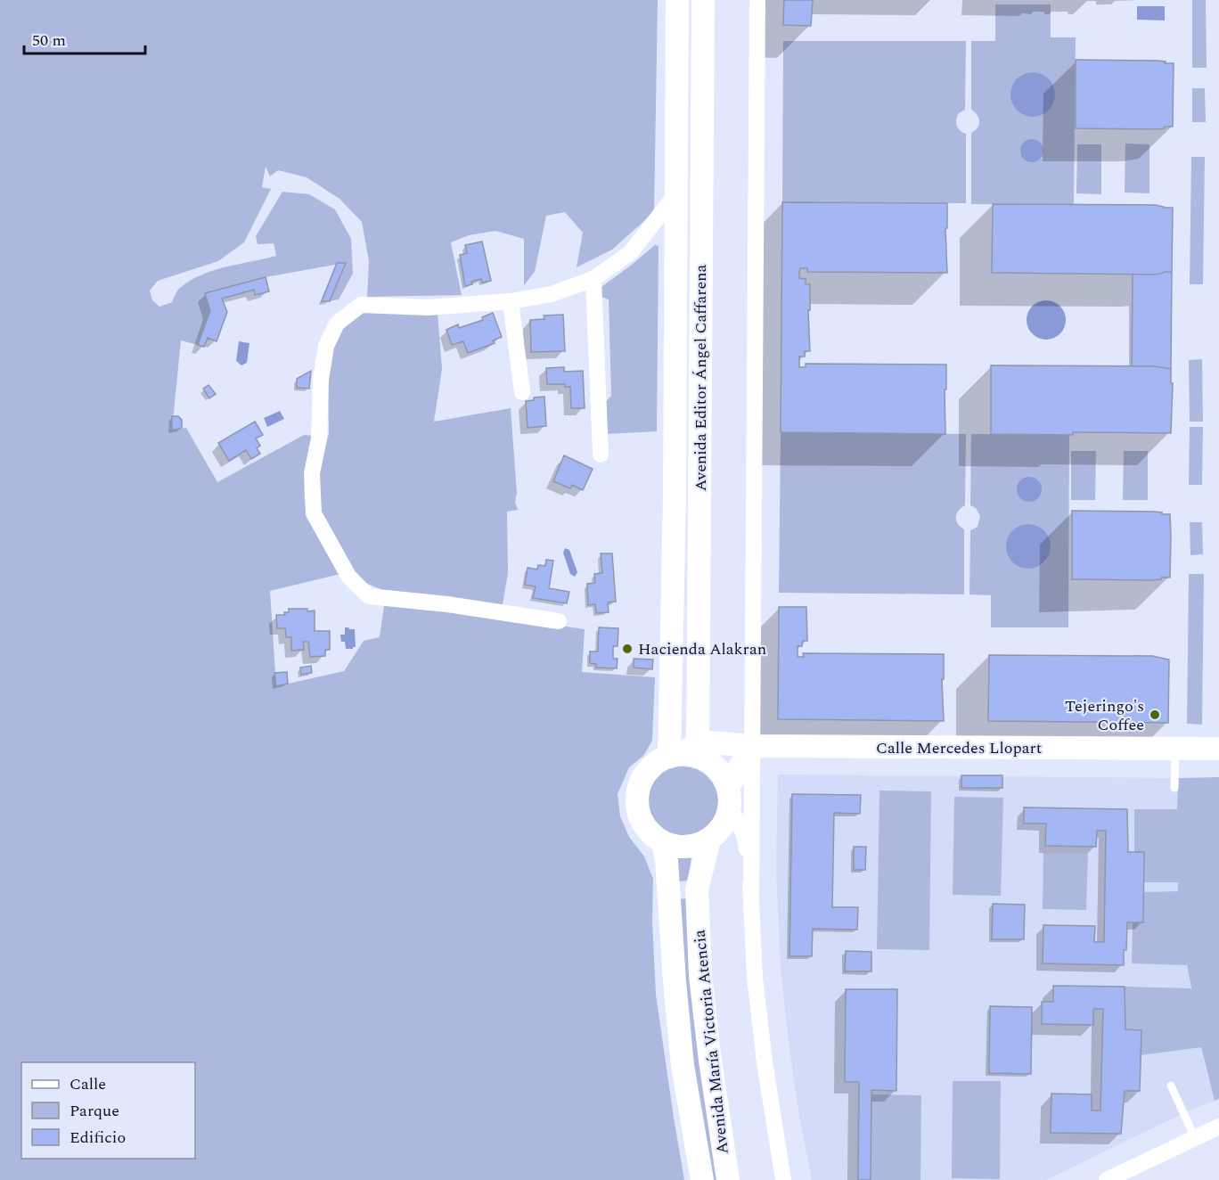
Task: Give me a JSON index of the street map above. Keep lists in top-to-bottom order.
{
  "streets": {
    "main road": ["Avenida Editor Ángel Caffarena", "Calle Mercedes Llopart", "Avenida María Victoria Atencia"]
  },
  "crossings": [
    ["Avenida Editor Ángel Caffarena", "Calle Mercedes Llopart"],
    ["Avenida Editor Ángel Caffarena", "Avenida María Victoria Atencia"],
    ["Calle Mercedes Llopart", "Avenida María Victoria Atencia"]
  ],
  "places": ["Hacienda Alakran", "Tejeringo's Coffee"],
  "legend": ["Calle", "Parque", "Edificio"],
  "scale_bar": "50 m"
}
